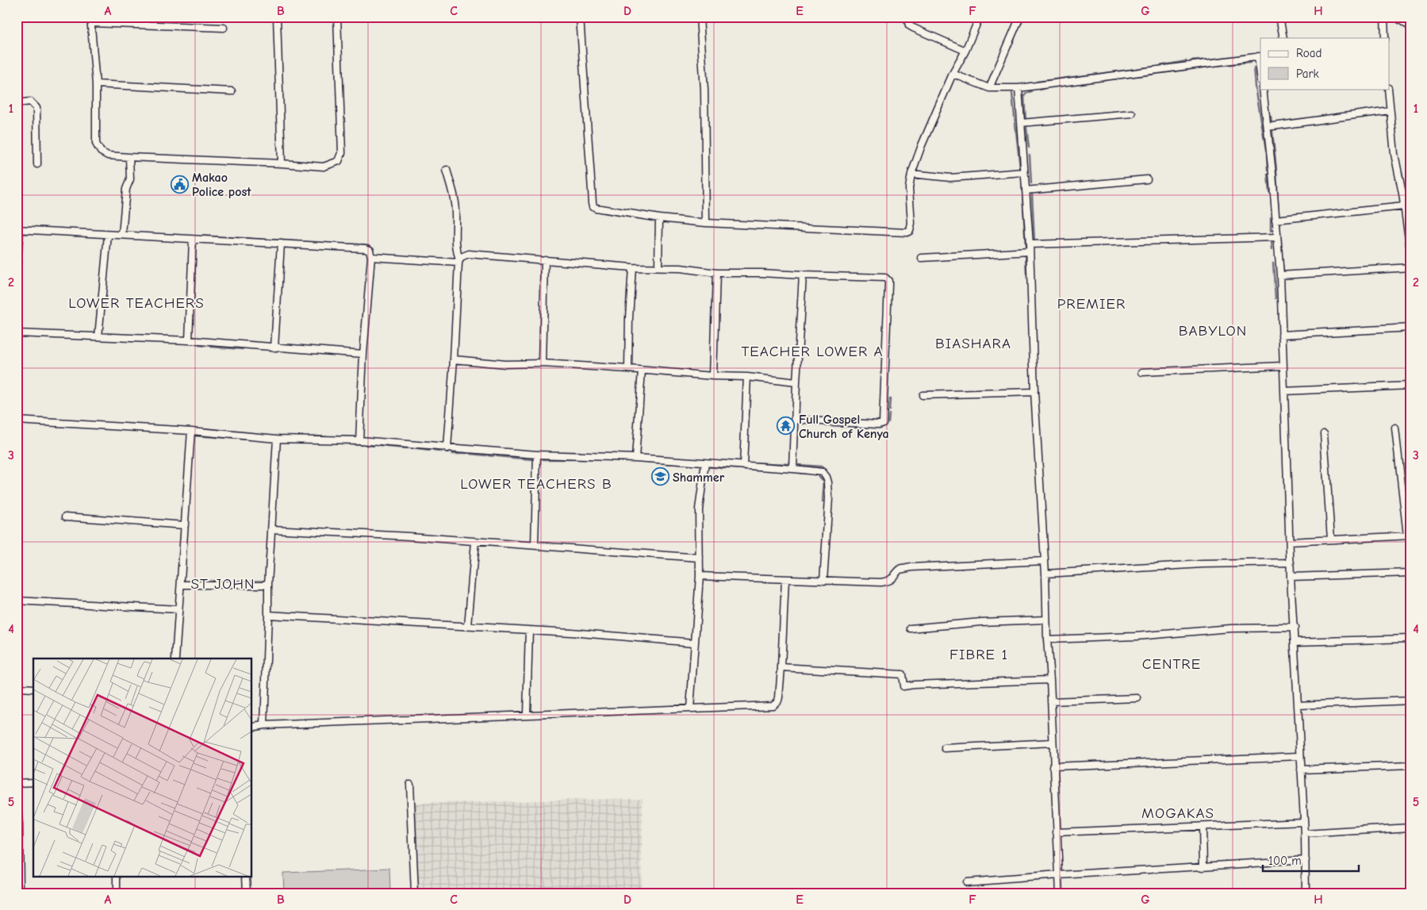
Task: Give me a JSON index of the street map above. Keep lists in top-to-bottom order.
{
  "districts": [
    "LOWER TEACHERS",
    "PREMIER",
    "BABYLON",
    "BIASHARA",
    "TEACHER LOWER A",
    "LOWER TEACHERS B",
    "ST JOHN",
    "FIBRE 1",
    "CENTRE",
    "MOGAKAS"
  ],
  "places": {
    "public building": ["Makao Police post"],
    "temple": ["Full Gospel Church of Kenya"],
    "school or university": ["Shammer"]
  },
  "legend": ["Road", "Park"],
  "scale_bar": "100 m",
  "grid": {
    "columns": [
      "A",
      "B",
      "C",
      "D",
      "E",
      "F",
      "G",
      "H"
    ],
    "rows": [
      "1",
      "2",
      "3",
      "4",
      "5"
    ]
  }
}
